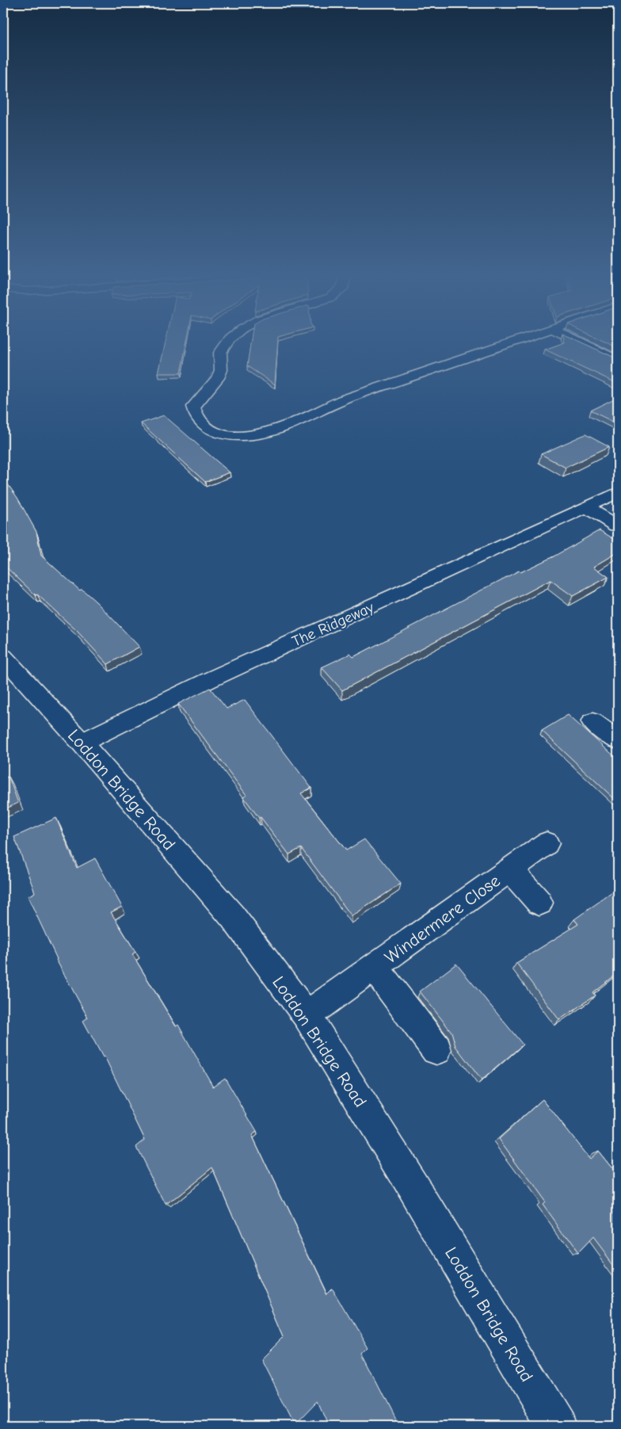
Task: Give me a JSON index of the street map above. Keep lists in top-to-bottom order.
{
  "streets": {
    "street": ["The Ridgeway", "Loddon Bridge Road", "Windermere Close"]
  },
  "crossings": [
    ["The Ridgeway", "Loddon Bridge Road"],
    ["Loddon Bridge Road", "Windermere Close"]
  ]
}
